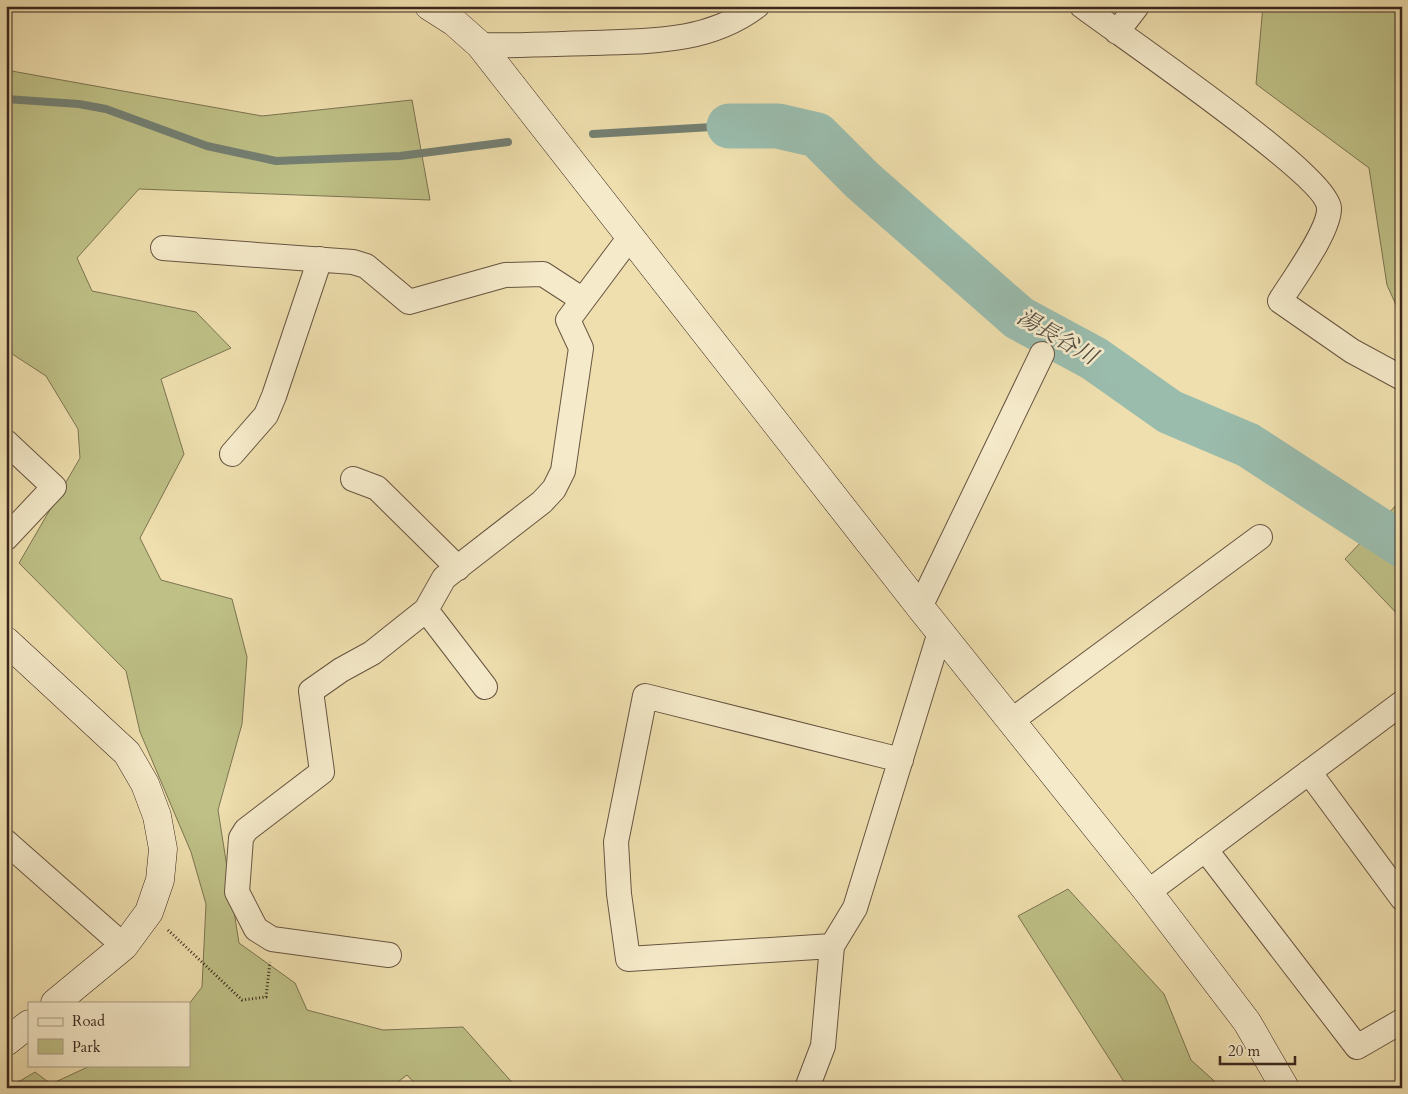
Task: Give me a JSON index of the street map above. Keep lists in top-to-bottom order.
{
  "water": ["湯長谷川"],
  "legend": ["Road", "Park"],
  "scale_bar": "20 m"
}
